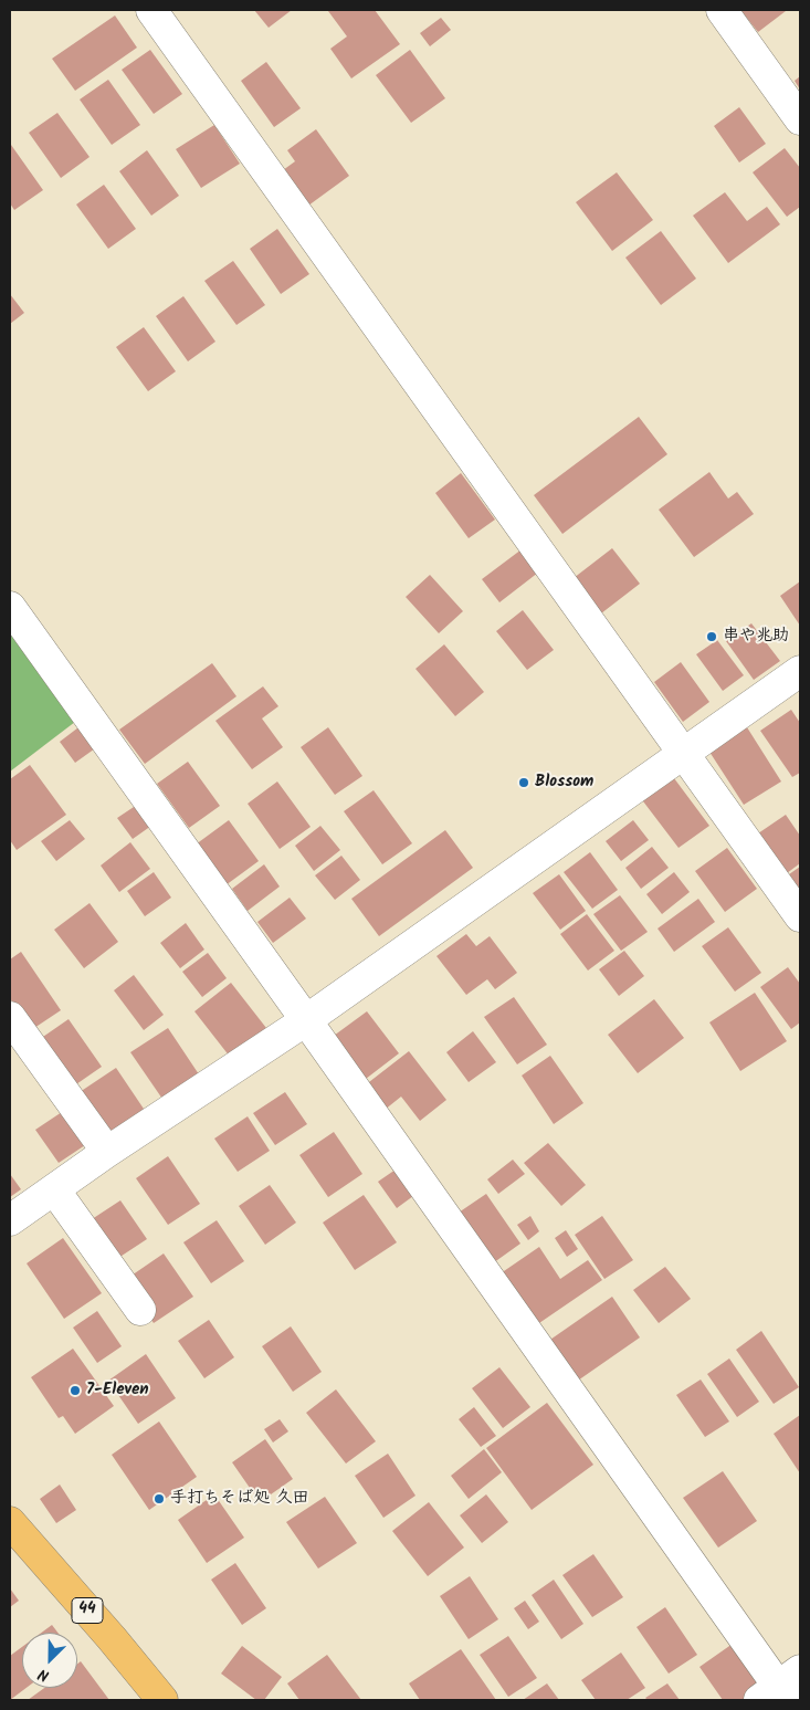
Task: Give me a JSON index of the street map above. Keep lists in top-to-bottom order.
{
  "streets": {
    "main road": ["44"]
  },
  "places": [
    "串や兆助",
    "Blossom",
    "7-Eleven",
    "手打ちそば処 久田"
  ],
  "north": "bottom left"
}
